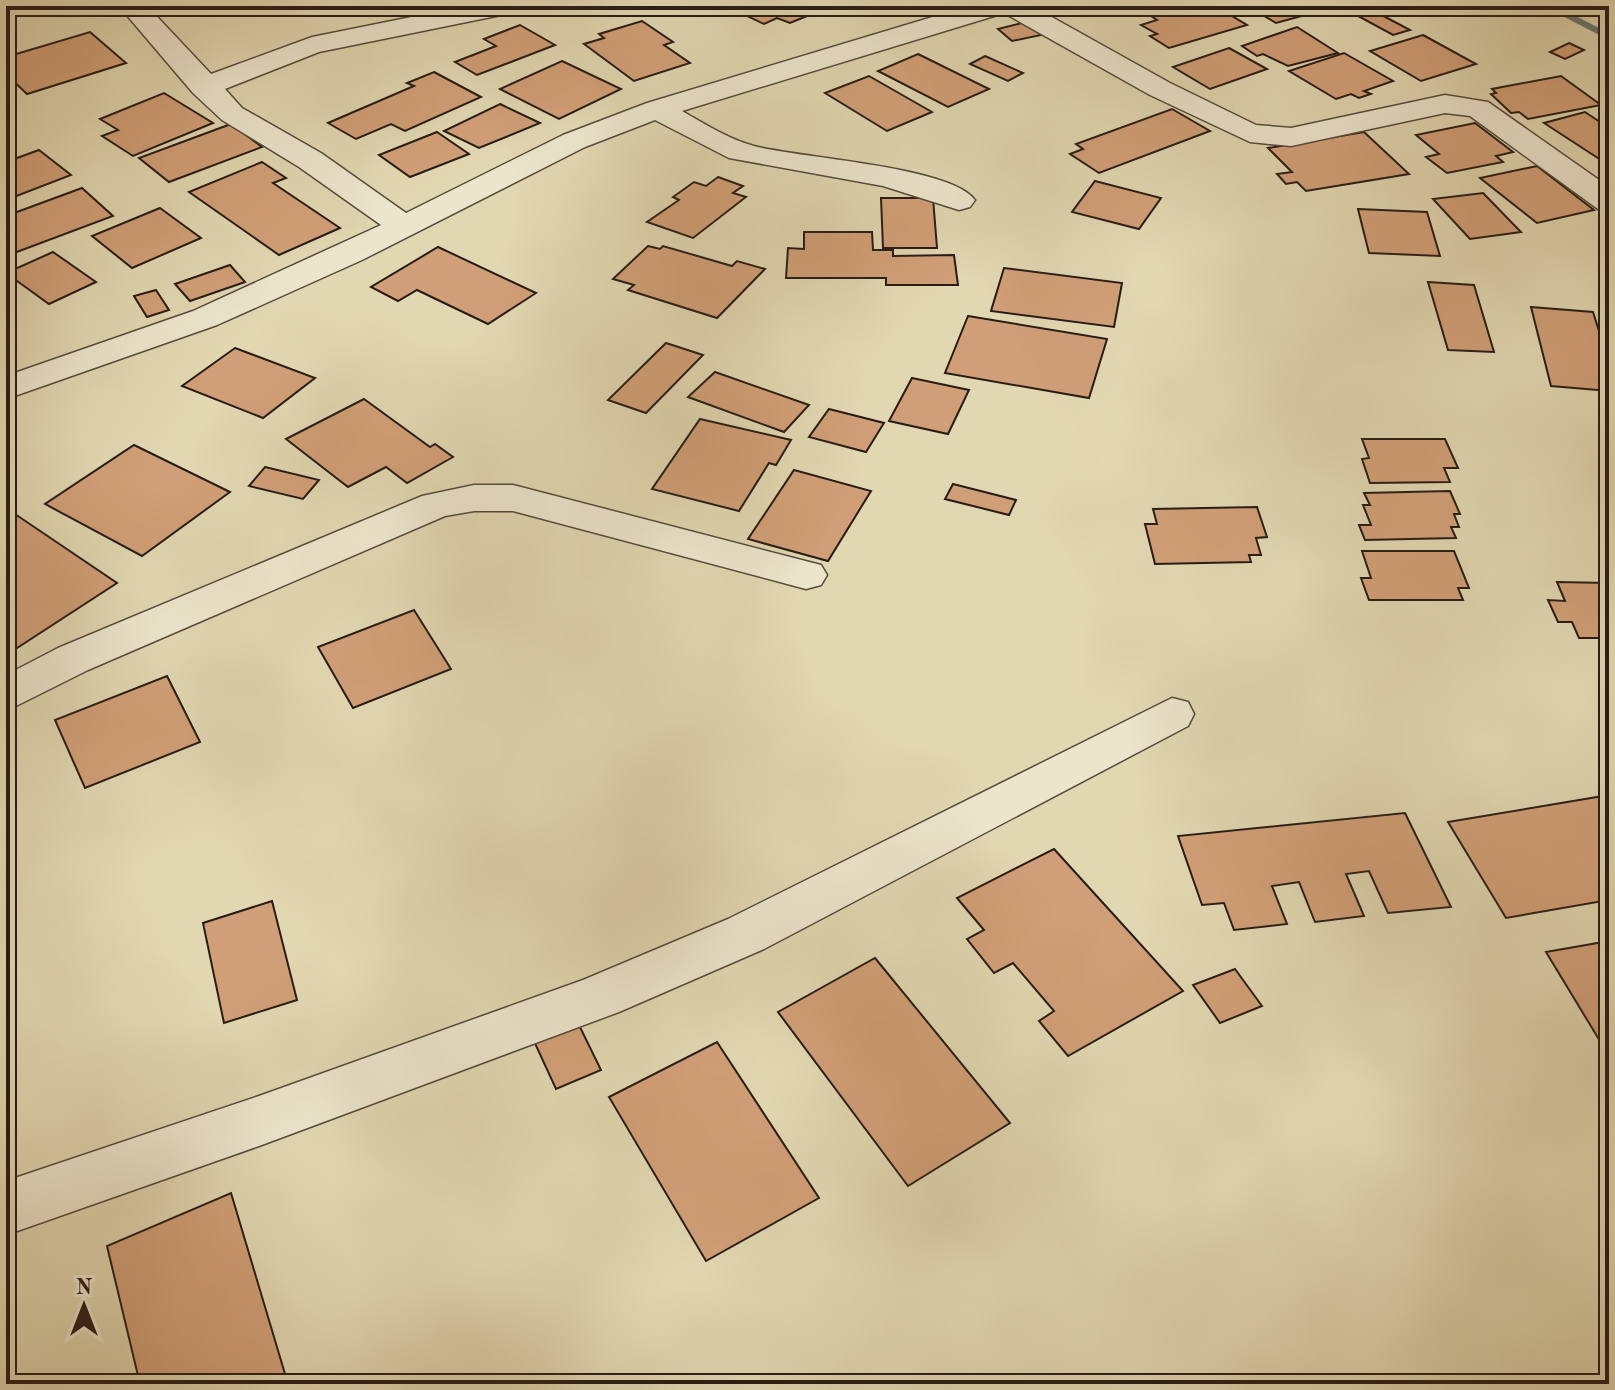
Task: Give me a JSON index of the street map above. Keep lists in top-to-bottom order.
{
  "north": "top"
}
